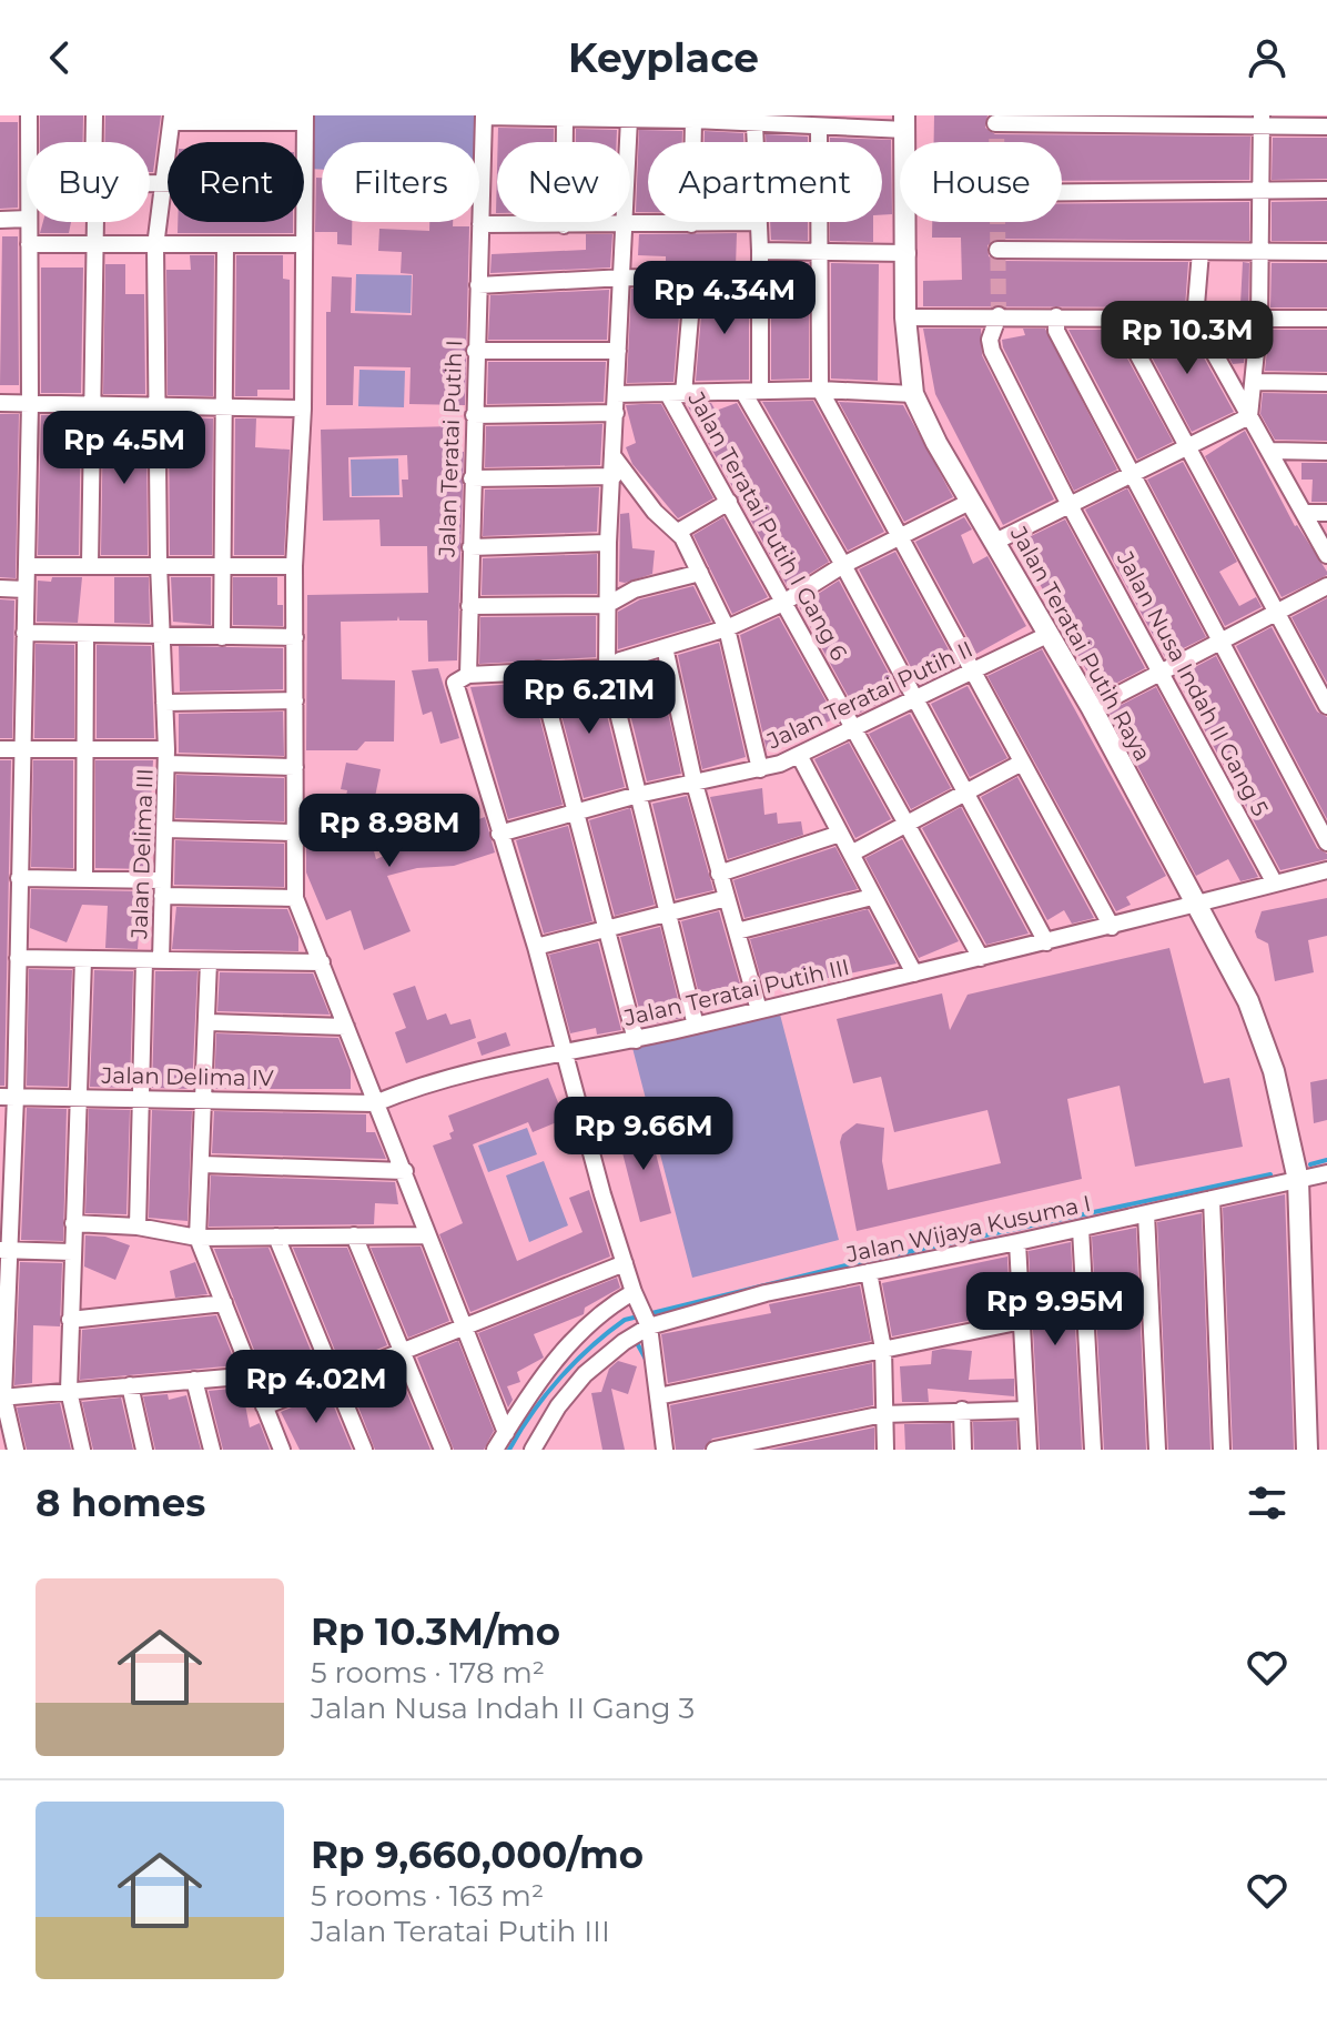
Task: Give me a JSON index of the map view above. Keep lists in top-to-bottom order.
{
  "streets": {
    "street": [
      "Jalan Teratai Putih I",
      "Jalan Teratai Putih I Gang 6",
      "Jalan Teratai Putih Raya",
      "Jalan Nusa Indah II Gang 5",
      "Jalan Teratai Putih II",
      "Jalan Delima III",
      "Jalan Teratai Putih III",
      "Jalan Delima IV",
      "Jalan Wijaya Kusuma I"
    ]
  },
  "crossings": [
    ["Jalan Teratai Putih I", "Jalan Teratai Putih II"],
    ["Jalan Teratai Putih I", "Jalan Teratai Putih III"],
    ["Jalan Teratai Putih I Gang 6", "Jalan Teratai Putih II"],
    ["Jalan Teratai Putih I Gang 6", "Jalan Teratai Putih III"],
    ["Jalan Teratai Putih Raya", "Jalan Teratai Putih II"],
    ["Jalan Teratai Putih Raya", "Jalan Teratai Putih III"],
    ["Jalan Teratai Putih Raya", "Jalan Wijaya Kusuma I"],
    ["Jalan Nusa Indah II Gang 5", "Jalan Teratai Putih III"],
    ["Jalan Delima III", "Jalan Delima IV"],
    ["Jalan Teratai Putih III", "Jalan Delima IV"]
  ],
  "page": {
    "header": "Keyplace",
    "chip": [
      "Buy",
      "Rent",
      "Filters",
      "New",
      "Apartment",
      "House"
    ],
    "price": [
      "Rp 4.34M",
      "Rp 10.3M",
      "Rp 4.5M",
      "Rp 6.21M",
      "Rp 8.98M",
      "Rp 9.66M",
      "Rp 9.95M",
      "Rp 4.02M"
    ],
    "heading": "8 homes",
    "list": [
      {
        "name": "Rp 10.3M/mo",
        "note": "5 rooms · 178 m² · Jalan Nusa Indah II Gang 3"
      },
      {
        "name": "Rp 9,660,000/mo",
        "note": "5 rooms · 163 m² · Jalan Teratai Putih III"
      }
    ]
  }
}
